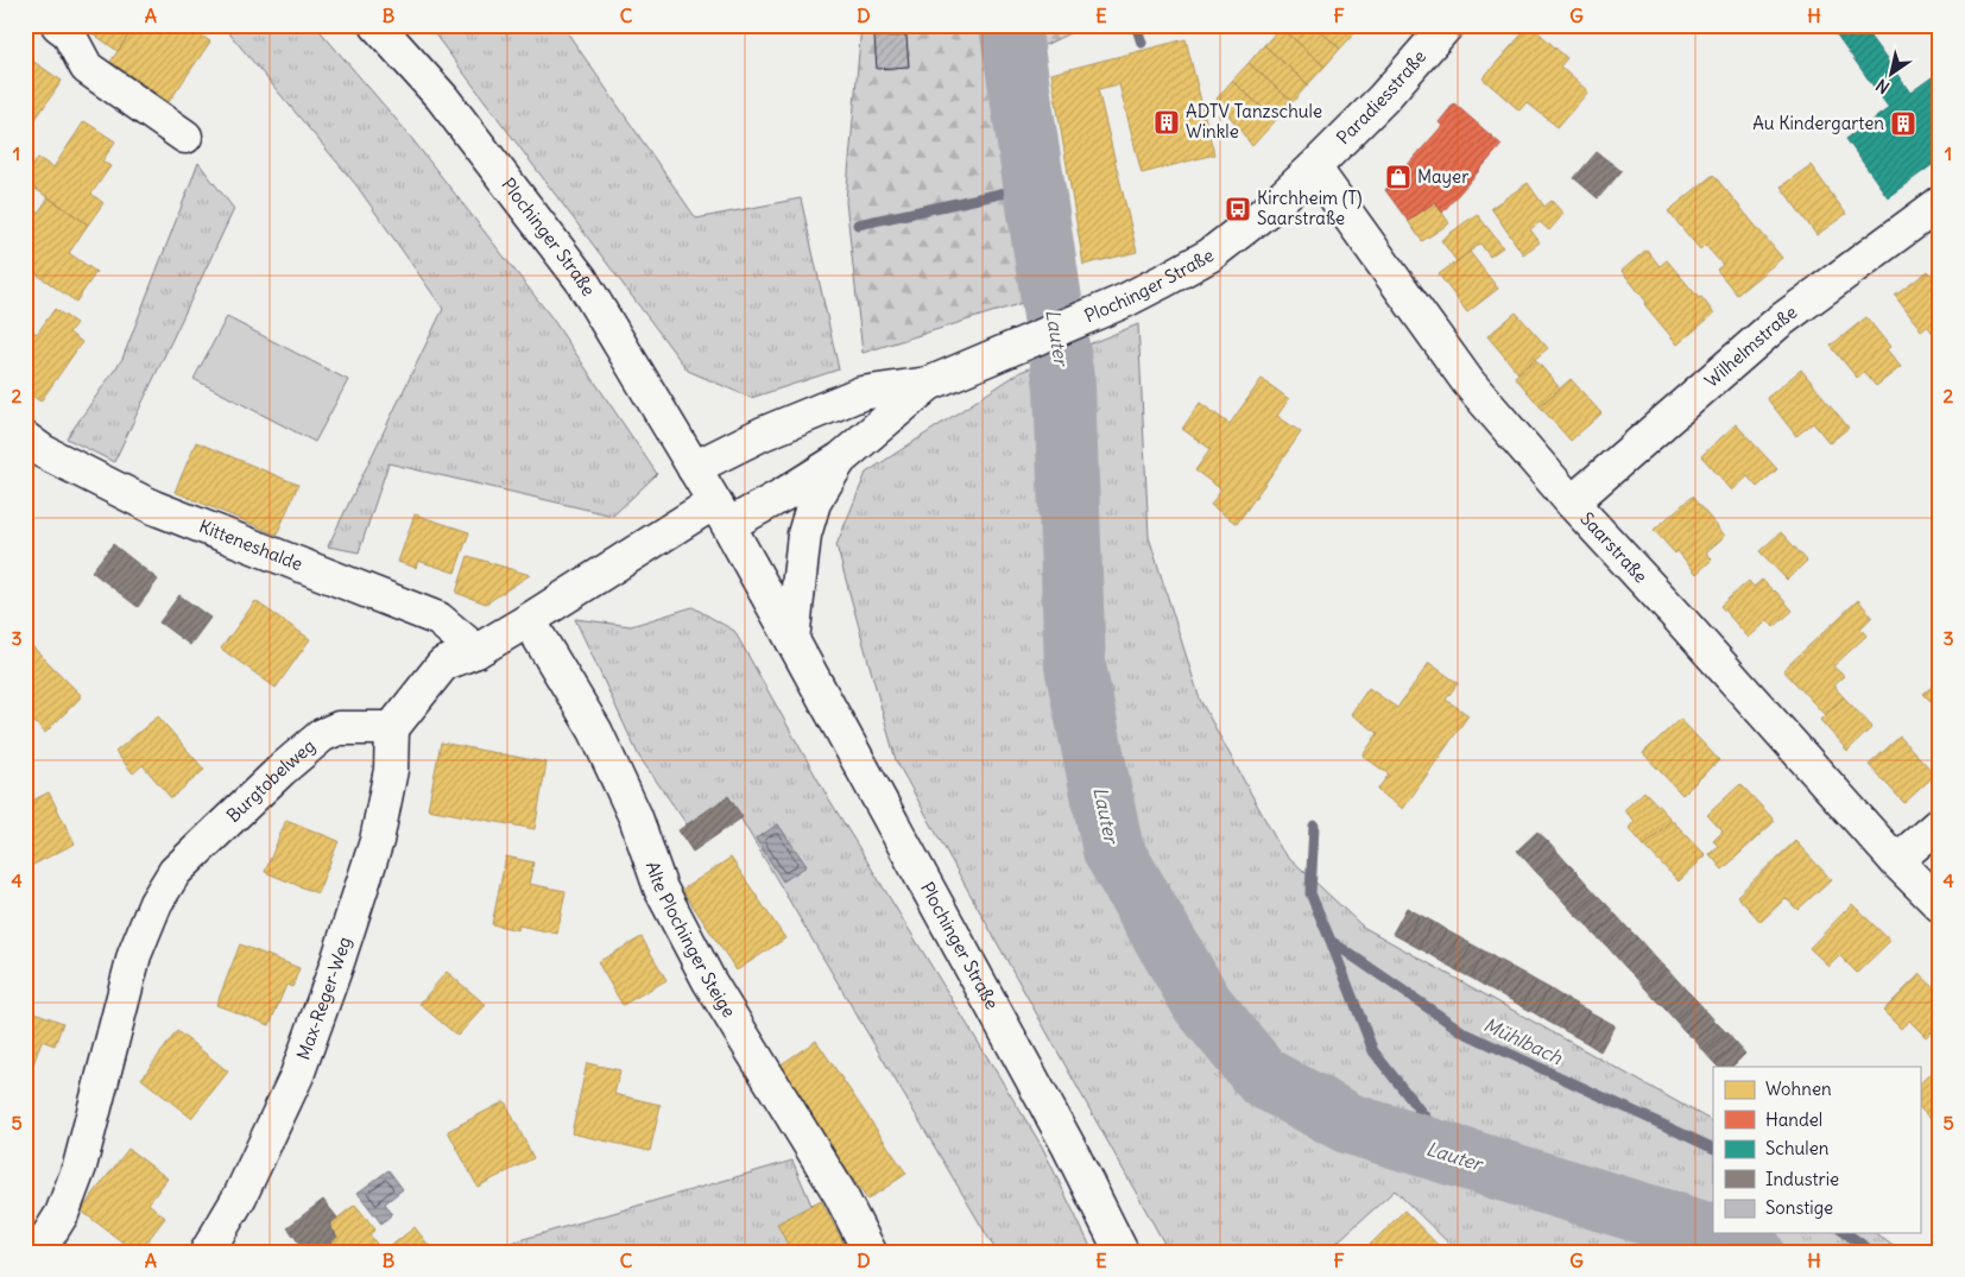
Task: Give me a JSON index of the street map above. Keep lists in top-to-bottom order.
{
  "streets": {
    "street": [
      "Paradiesstraße",
      "Plochinger Straße",
      "Wilhelmstraße",
      "Kitteneshalde",
      "Saarstraße",
      "Burgtobelweg",
      "Alte Plochinger Steige",
      "Max-Reger-Weg"
    ]
  },
  "crossings": [
    ["Paradiesstraße", "Plochinger Straße"],
    ["Paradiesstraße", "Saarstraße"],
    ["Plochinger Straße", "Saarstraße"],
    ["Wilhelmstraße", "Saarstraße"],
    ["Burgtobelweg", "Max-Reger-Weg"]
  ],
  "water": ["Lauter", "Mühlbach"],
  "places": {
    "building": ["ADTV Tanzschule Winkle", "Au Kindergarten"],
    "shop": ["Mayer"],
    "bus stop": ["Kirchheim (T) Saarstraße"]
  },
  "legend": [
    "Wohnen",
    "Handel",
    "Schulen",
    "Industrie",
    "Sonstige"
  ],
  "north": "bottom left",
  "grid": {
    "columns": [
      "A",
      "B",
      "C",
      "D",
      "E",
      "F",
      "G",
      "H"
    ],
    "rows": [
      "1",
      "2",
      "3",
      "4",
      "5"
    ]
  }
}
